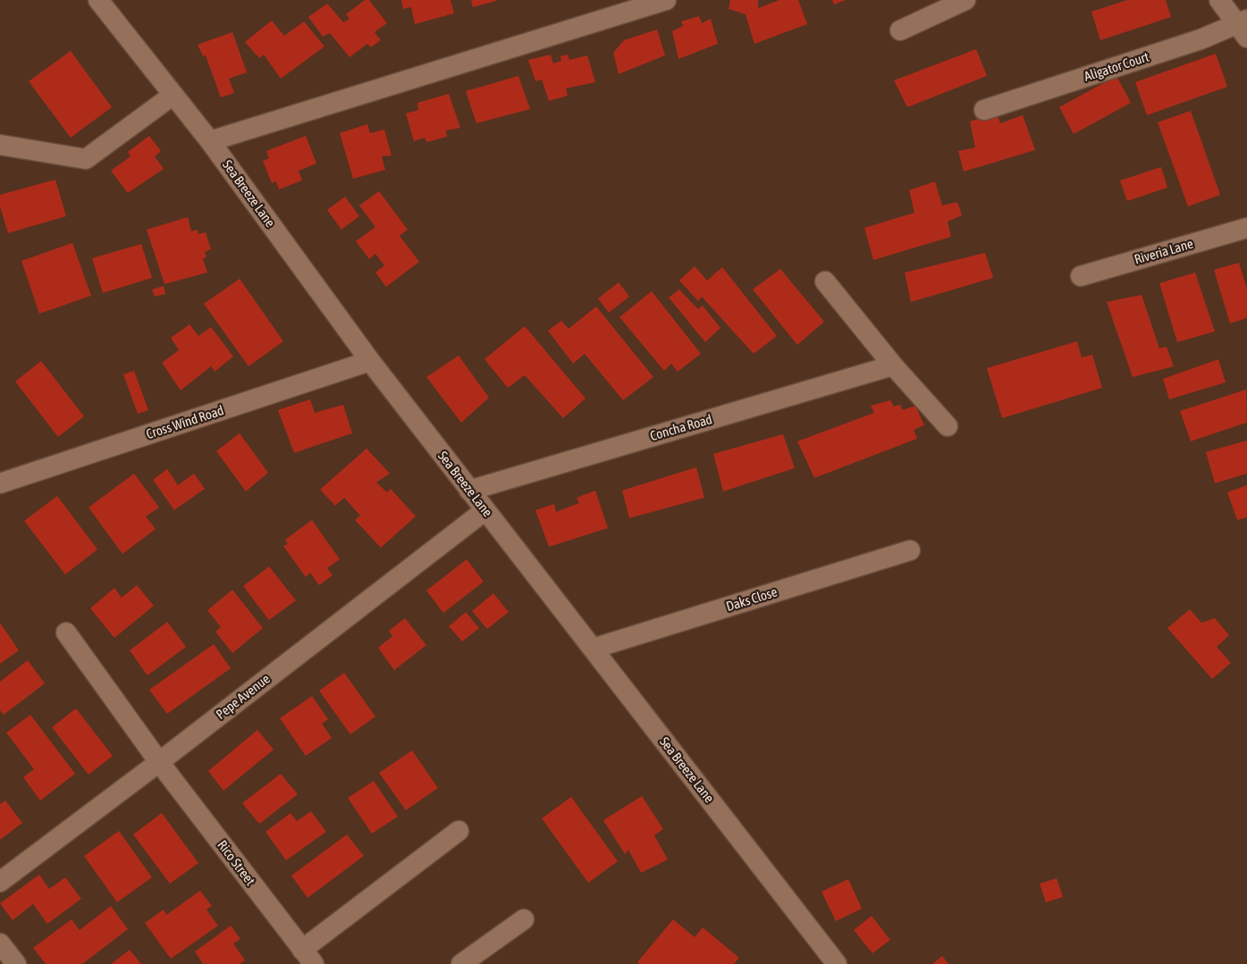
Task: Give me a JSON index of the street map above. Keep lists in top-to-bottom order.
{
  "streets": {
    "street": [
      "Aligator Court",
      "Sea Breeze Lane",
      "Riveria Lane",
      "Cross Wind Road",
      "Concha Road",
      "Daks Close",
      "Pepe Avenue",
      "Rico Street"
    ]
  },
  "crossings": [
    ["Sea Breeze Lane", "Cross Wind Road"],
    ["Sea Breeze Lane", "Concha Road"],
    ["Sea Breeze Lane", "Daks Close"],
    ["Sea Breeze Lane", "Pepe Avenue"],
    ["Pepe Avenue", "Rico Street"]
  ]
}
